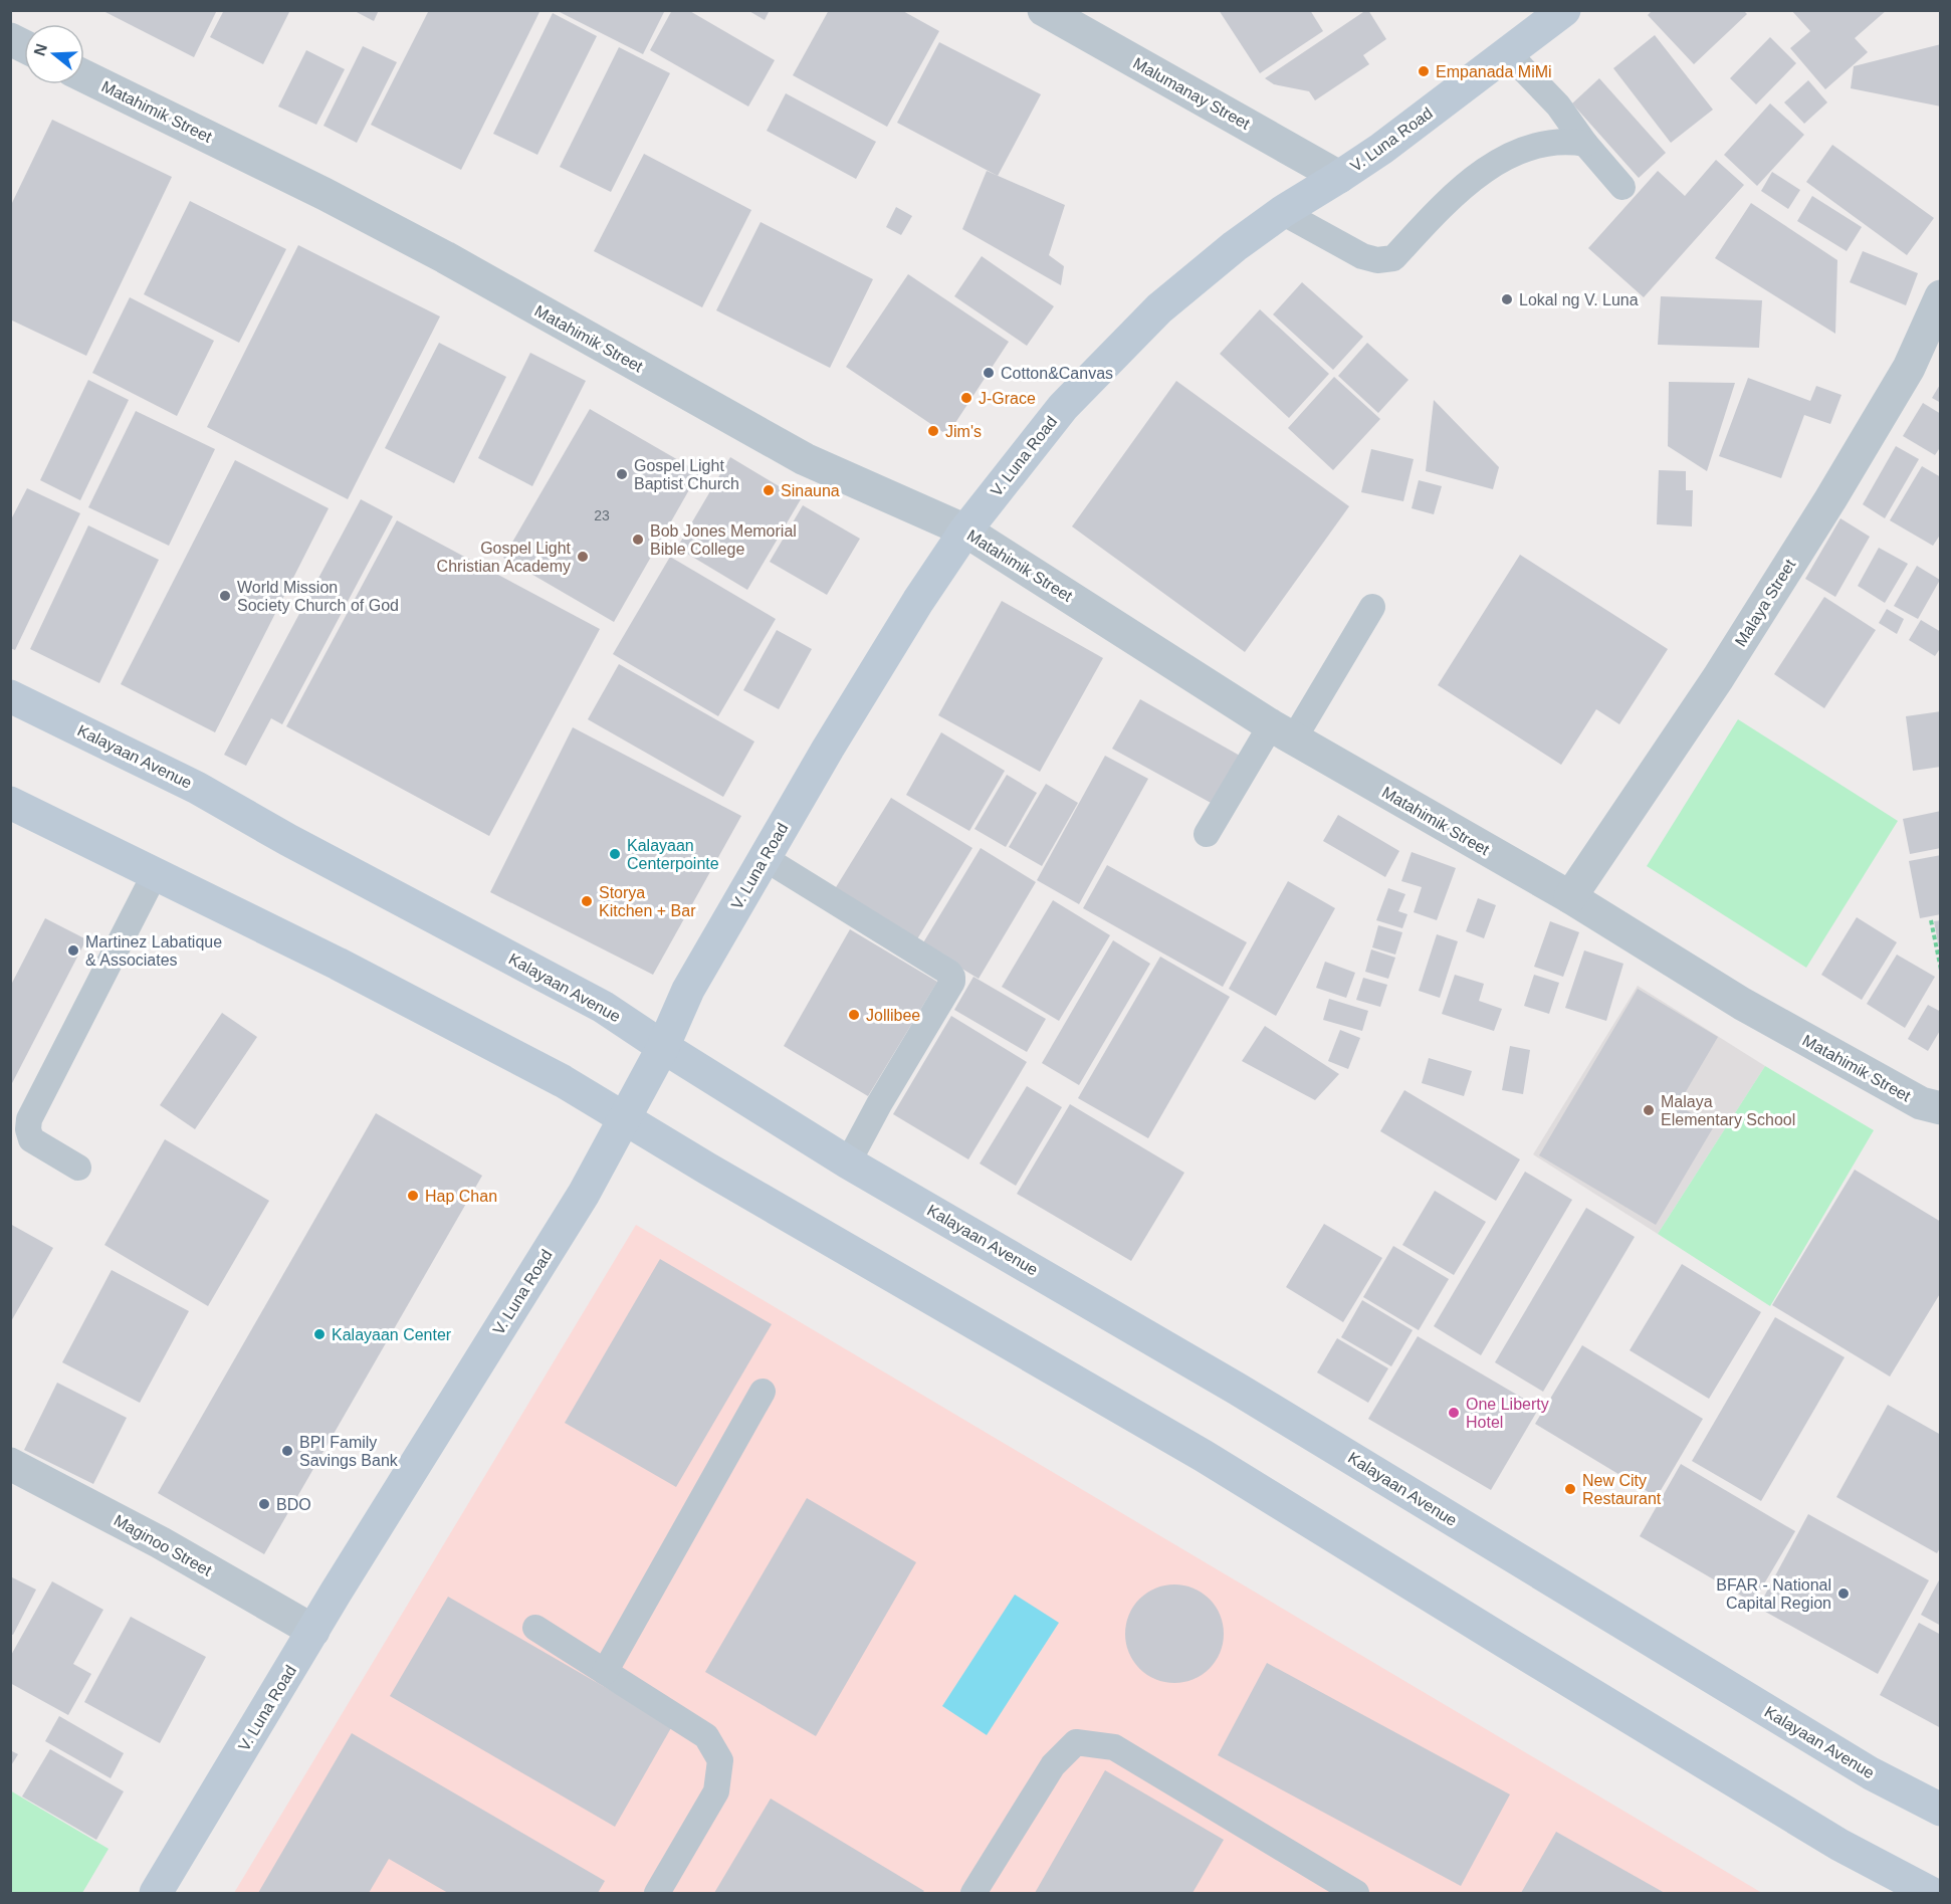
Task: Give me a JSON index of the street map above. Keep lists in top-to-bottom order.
{
  "streets": {
    "main road": ["V. Luna Road", "Kalayaan Avenue"],
    "street": [
      "Malumanay Street",
      "Matahimik Street",
      "Malaya Street",
      "Maginoo Street"
    ]
  },
  "crossings": [
    ["Malumanay Street", "V. Luna Road"],
    ["Matahimik Street", "V. Luna Road"],
    ["Matahimik Street", "Malaya Street"],
    ["V. Luna Road", "Kalayaan Avenue"],
    ["V. Luna Road", "Maginoo Street"]
  ],
  "places": [
    "Empanada MiMi",
    "Lokal ng V. Luna",
    "Cotton&Canvas",
    "J-Grace",
    "Jim's",
    "Gospel Light Baptist Church",
    "Sinauna",
    "Bob Jones Memorial Bible College",
    "Gospel Light Christian Academy",
    "World Mission Society Church of God",
    "Kalayaan Centerpointe",
    "Storya Kitchen + Bar",
    "Martinez Labatique & Associates",
    "Jollibee",
    "Malaya Elementary School",
    "Hap Chan",
    "Kalayaan Center",
    "One Liberty Hotel",
    "BPI Family Savings Bank",
    "New City Restaurant",
    "BDO",
    "BFAR - National Capital Region"
  ],
  "house_numbers": ["23"],
  "north": "left"
}
